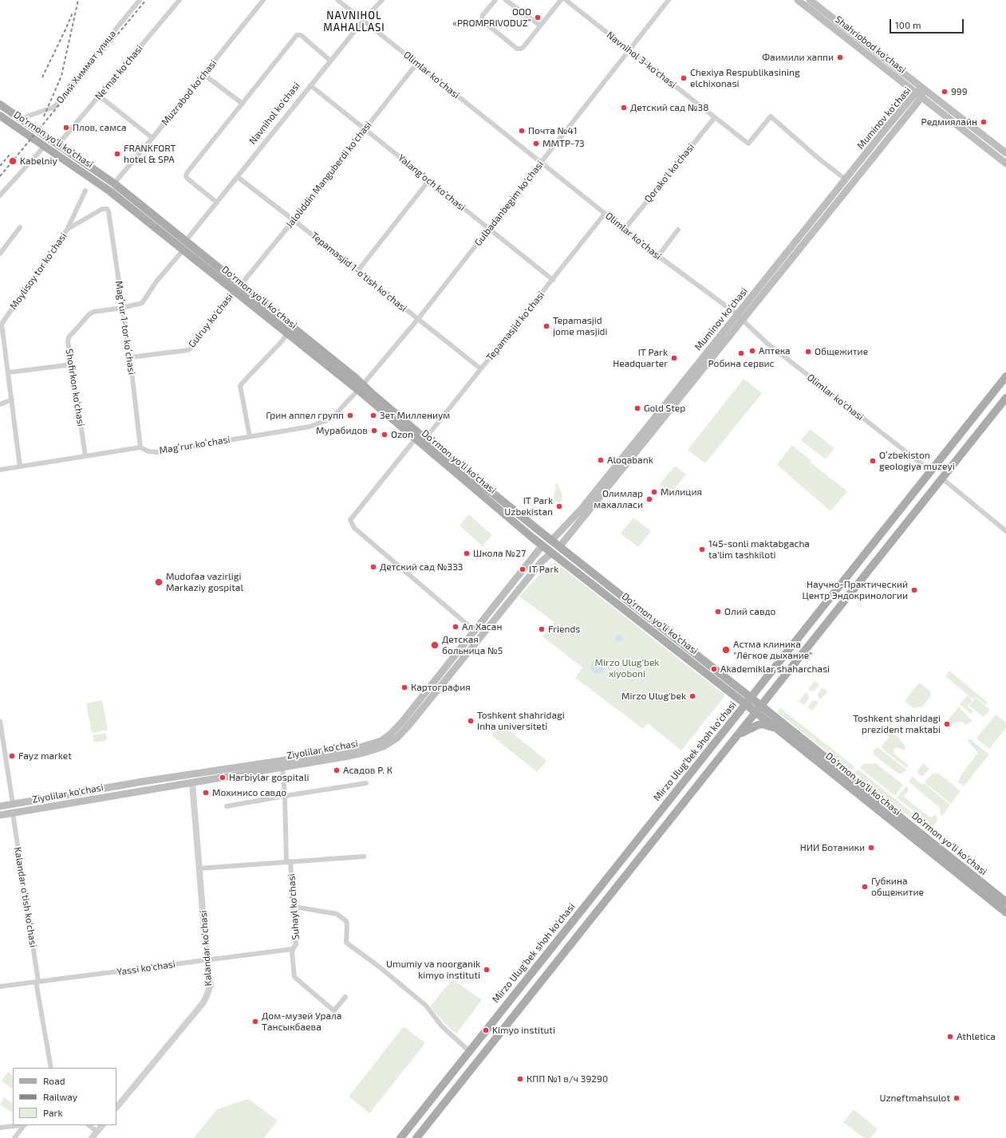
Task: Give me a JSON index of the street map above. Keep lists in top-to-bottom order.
{
  "streets": {
    "main road": [
      "Shahriobod ko'chasi",
      "Muminov ko'chasi",
      "Do‘rmon yo‘li ko‘chasi",
      "Ziyolilar ko'chasi",
      "Mirzo Ulug'bek shoh ko'chasi",
      "Do'rmon yo'li ko'chasi"
    ],
    "street": [
      "Navnihol 3-ko'chasi",
      "Олий Химмат улица",
      "Ne'mat ko'chasi",
      "Olimlar ko'chasi",
      "Muzrabod ko'chasi",
      "Navnihol ko'chasi",
      "Qorako'l ko'chasi",
      "Jaloliddin Manguberdi ko'chasi",
      "Yalang'och ko'chasi",
      "Gulbadanbegim ko'chasi",
      "Moylisoy tor ko'chasi",
      "Tepamasjid 1-o'tish ko'chasi",
      "Gulruy ko'chasi",
      "Tepamasjid ko'chasi",
      "Magʻrur 1-tor koʻchasi",
      "Shofirkon ko'chasi",
      "Magʻrur koʻchasi",
      "Kalandar o'tish ko'chasi",
      "Suhayl ko'chasi",
      "Kalandar ko'chasi",
      "Yassi ko'chasi"
    ]
  },
  "crossings": [
    ["Shahriobod ko'chasi", "Muminov ko'chasi"],
    ["Navnihol 3-ko'chasi", "Muminov ko'chasi"],
    ["Navnihol 3-ko'chasi", "Qorako'l ko'chasi"],
    ["Navnihol 3-ko'chasi", "Gulbadanbegim ko'chasi"],
    ["Олий Химмат улица", "Do‘rmon yo‘li ko‘chasi"],
    ["Ne'mat ko'chasi", "Do‘rmon yo‘li ko‘chasi"],
    ["Olimlar ko'chasi", "Navnihol ko'chasi"],
    ["Olimlar ko'chasi", "Muminov ko'chasi"],
    ["Olimlar ko'chasi", "Qorako'l ko'chasi"],
    ["Olimlar ko'chasi", "Jaloliddin Manguberdi ko'chasi"],
    ["Olimlar ko'chasi", "Gulbadanbegim ko'chasi"],
    ["Olimlar ko'chasi", "Tepamasjid ko'chasi"],
    ["Olimlar ko'chasi", "Mirzo Ulug'bek shoh ko'chasi"],
    ["Muzrabod ko'chasi", "Do‘rmon yo‘li ko‘chasi"],
    ["Navnihol ko'chasi", "Do‘rmon yo‘li ko‘chasi"],
    ["Navnihol ko'chasi", "Yalang'och ko'chasi"],
    ["Navnihol ko'chasi", "Tepamasjid 1-o'tish ko'chasi"],
    ["Navnihol ko'chasi", "Shofirkon ko'chasi"],
    ["Muminov ko'chasi", "Do‘rmon yo‘li ko‘chasi"],
    ["Muminov ko'chasi", "Ziyolilar ko'chasi"],
    ["Do‘rmon yo‘li ko‘chasi", "Jaloliddin Manguberdi ko'chasi"],
    ["Do‘rmon yo‘li ko‘chasi", "Gulbadanbegim ko'chasi"],
    ["Do‘rmon yo‘li ko‘chasi", "Gulruy ko'chasi"],
    ["Do‘rmon yo‘li ko‘chasi", "Tepamasjid ko'chasi"],
    ["Do‘rmon yo‘li ko‘chasi", "Shofirkon ko'chasi"],
    ["Do‘rmon yo‘li ko‘chasi", "Magʻrur koʻchasi"],
    ["Do‘rmon yo‘li ko‘chasi", "Ziyolilar ko'chasi"],
    ["Do‘rmon yo‘li ko‘chasi", "Mirzo Ulug'bek shoh ko'chasi"],
    ["Do‘rmon yo‘li ko‘chasi", "Do'rmon yo'li ko'chasi"],
    ["Jaloliddin Manguberdi ko'chasi", "Yalang'och ko'chasi"],
    ["Jaloliddin Manguberdi ko'chasi", "Tepamasjid 1-o'tish ko'chasi"],
    ["Jaloliddin Manguberdi ko'chasi", "Gulruy ko'chasi"],
    ["Yalang'och ko'chasi", "Gulbadanbegim ko'chasi"],
    ["Yalang'och ko'chasi", "Tepamasjid ko'chasi"],
    ["Gulbadanbegim ko'chasi", "Tepamasjid 1-o'tish ko'chasi"],
    ["Gulbadanbegim ko'chasi", "Magʻrur koʻchasi"],
    ["Moylisoy tor ko'chasi", "Magʻrur 1-tor koʻchasi"],
    ["Moylisoy tor ko'chasi", "Magʻrur koʻchasi"],
    ["Tepamasjid 1-o'tish ko'chasi", "Tepamasjid ko'chasi"],
    ["Gulruy ko'chasi", "Magʻrur 1-tor koʻchasi"],
    ["Magʻrur 1-tor koʻchasi", "Shofirkon ko'chasi"],
    ["Magʻrur 1-tor koʻchasi", "Magʻrur koʻchasi"],
    ["Shofirkon ko'chasi", "Magʻrur koʻchasi"],
    ["Ziyolilar ko'chasi", "Kalandar o'tish ko'chasi"],
    ["Ziyolilar ko'chasi", "Suhayl ko'chasi"],
    ["Ziyolilar ko'chasi", "Kalandar ko'chasi"],
    ["Kalandar o'tish ko'chasi", "Yassi ko'chasi"],
    ["Suhayl ko'chasi", "Kalandar ko'chasi"],
    ["Suhayl ko'chasi", "Yassi ko'chasi"],
    ["Kalandar ko'chasi", "Yassi ko'chasi"]
  ],
  "districts": ["NAVNIHOL MAHALLASI"],
  "parks": ["Mirzo Ulug'bek xiyoboni"],
  "places": [
    "ООО «PROMPRIVODUZ”",
    "Фаимили хаппи",
    "Chexiya Respublikasining elchixonasi",
    "999",
    "Детский сад №38",
    "Редмиялайн",
    "Плов, самса",
    "Почта №41",
    "MMTP-73",
    "FRANKFORT hotel & SPA",
    "Kabelniy",
    "Tepamasjid jome masjidi",
    "Аптека",
    "Общежитие",
    "Робина сервис",
    "IT Park Headquarter",
    "Gold Step",
    "Грин аппел групп",
    "Зет Миллениум",
    "Мурабидов",
    "Ozon",
    "Aloqabank",
    "Oʻzbekiston geologiya muzeyi",
    "Милиция",
    "Олимлар махалласи",
    "IT Park Uzbekistan",
    "145-sonli maktabgacha ta‘lim tashkiloti",
    "Школа №27",
    "Детский сад №333",
    "IT Park",
    "Mudofaa vazirligi Markaziy gospital",
    "Научно-Практический Центр Эндокринологии",
    "Олий савдо",
    "Ал Хасан",
    "Friends",
    "Детская больница №5",
    "Астма клиника \"Лёгкое дыхание\"",
    "Akademiklar shaharchasi",
    "Картография",
    "Mirzo Ulug'bek",
    "Toshkent shahridagi Inha universiteti",
    "Toshkent shahridagi prezident maktabi",
    "Fayz market",
    "Асадов Р. К",
    "Harbiylar gospitali",
    "Мохинисо савдо",
    "НИИ Ботаники",
    "Губкина общежитие",
    "Umumiy va noorganik kimyo instituti",
    "Дом-музей Урала Тансыкбаева",
    "Kimyo instituti",
    "Athletica",
    "КПП №1 в/ч 39290",
    "Uzneftmahsulot"
  ],
  "legend": ["Road", "Railway", "Park"],
  "scale_bar": "100 m"
}
